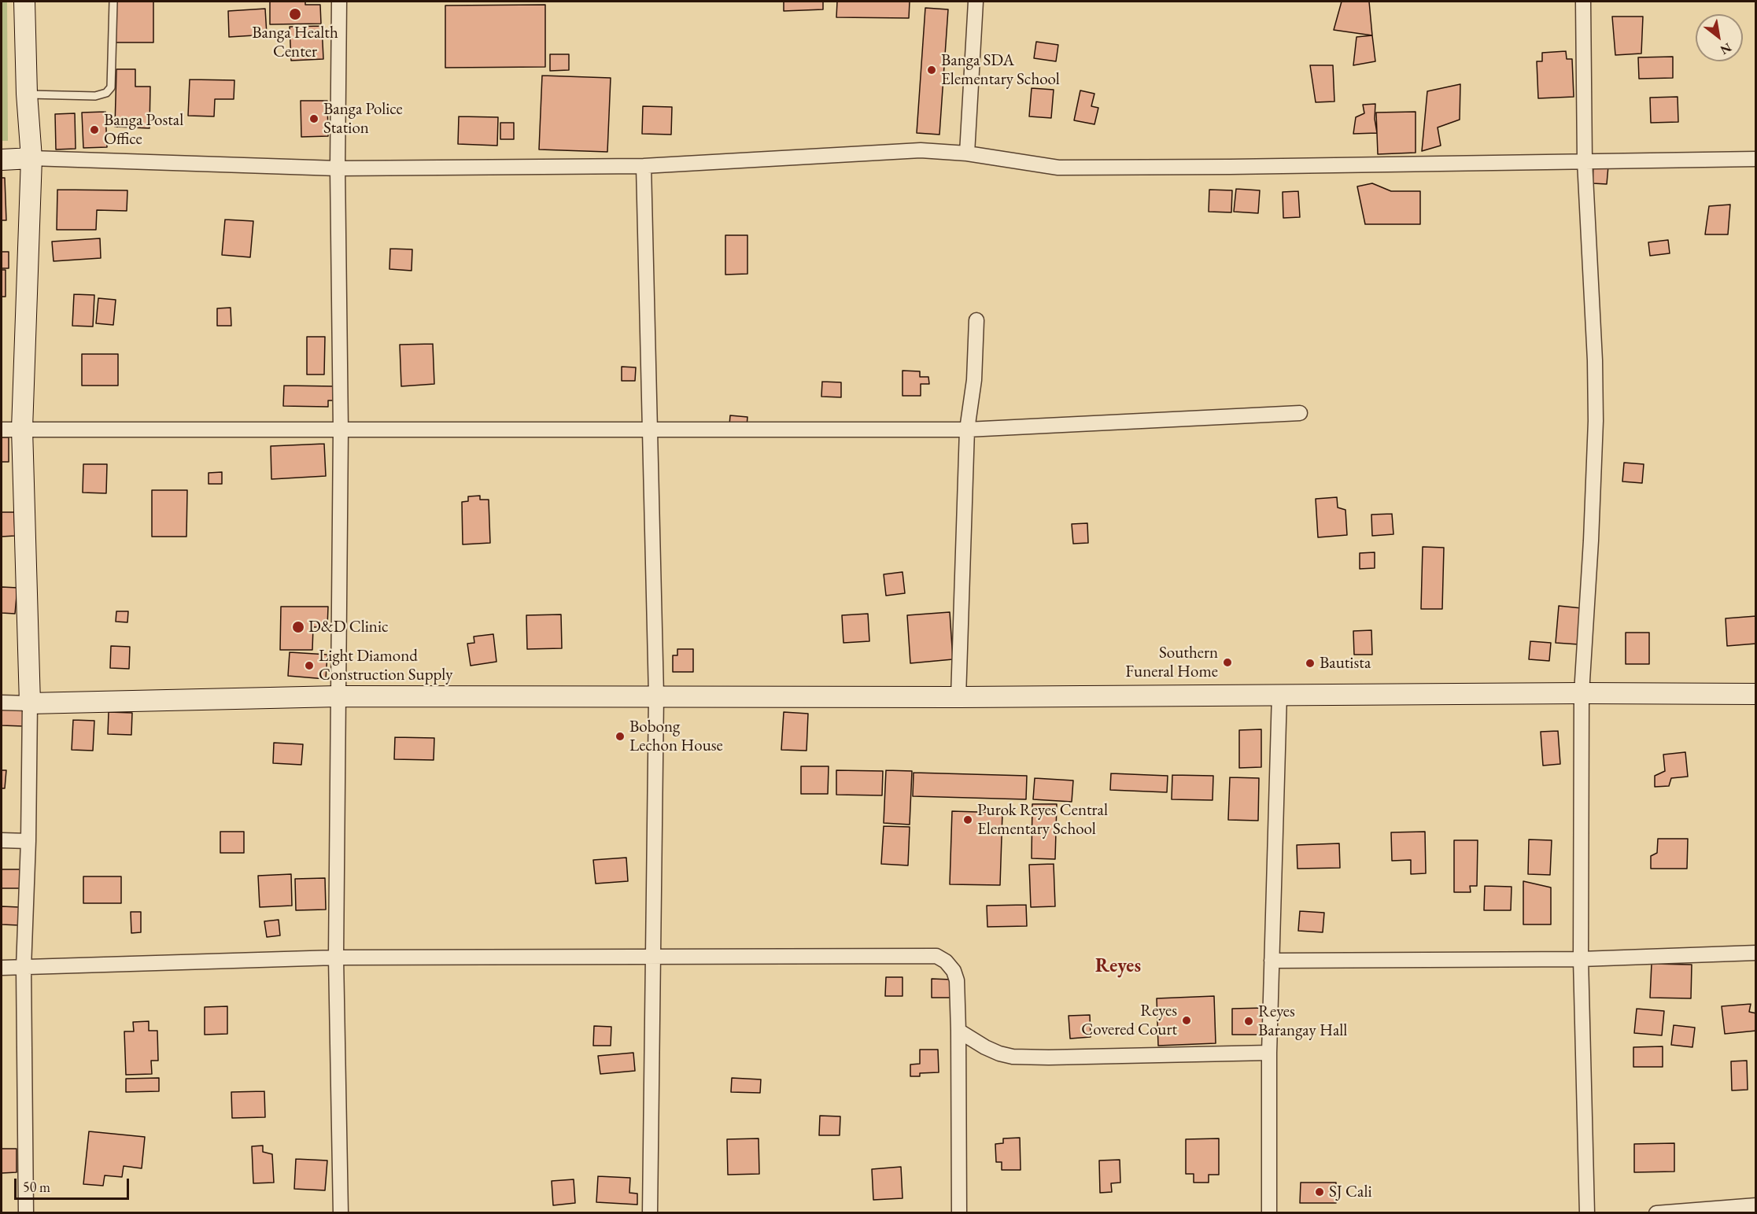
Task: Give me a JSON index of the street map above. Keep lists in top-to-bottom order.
{
  "districts": ["Reyes"],
  "places": [
    "Banga Health Center",
    "Banga SDA Elementary School",
    "Banga Police Station",
    "Banga Postal Office",
    "D&D Clinic",
    "Southern Funeral Home",
    "Bautista",
    "Light Diamond Construction Supply",
    "Bobong Lechon House",
    "Purok Reyes Central Elementary School",
    "Reyes Covered Court",
    "Reyes Barangay Hall",
    "SJ Cali"
  ],
  "scale_bar": "50 m",
  "north": "bottom right"
}
